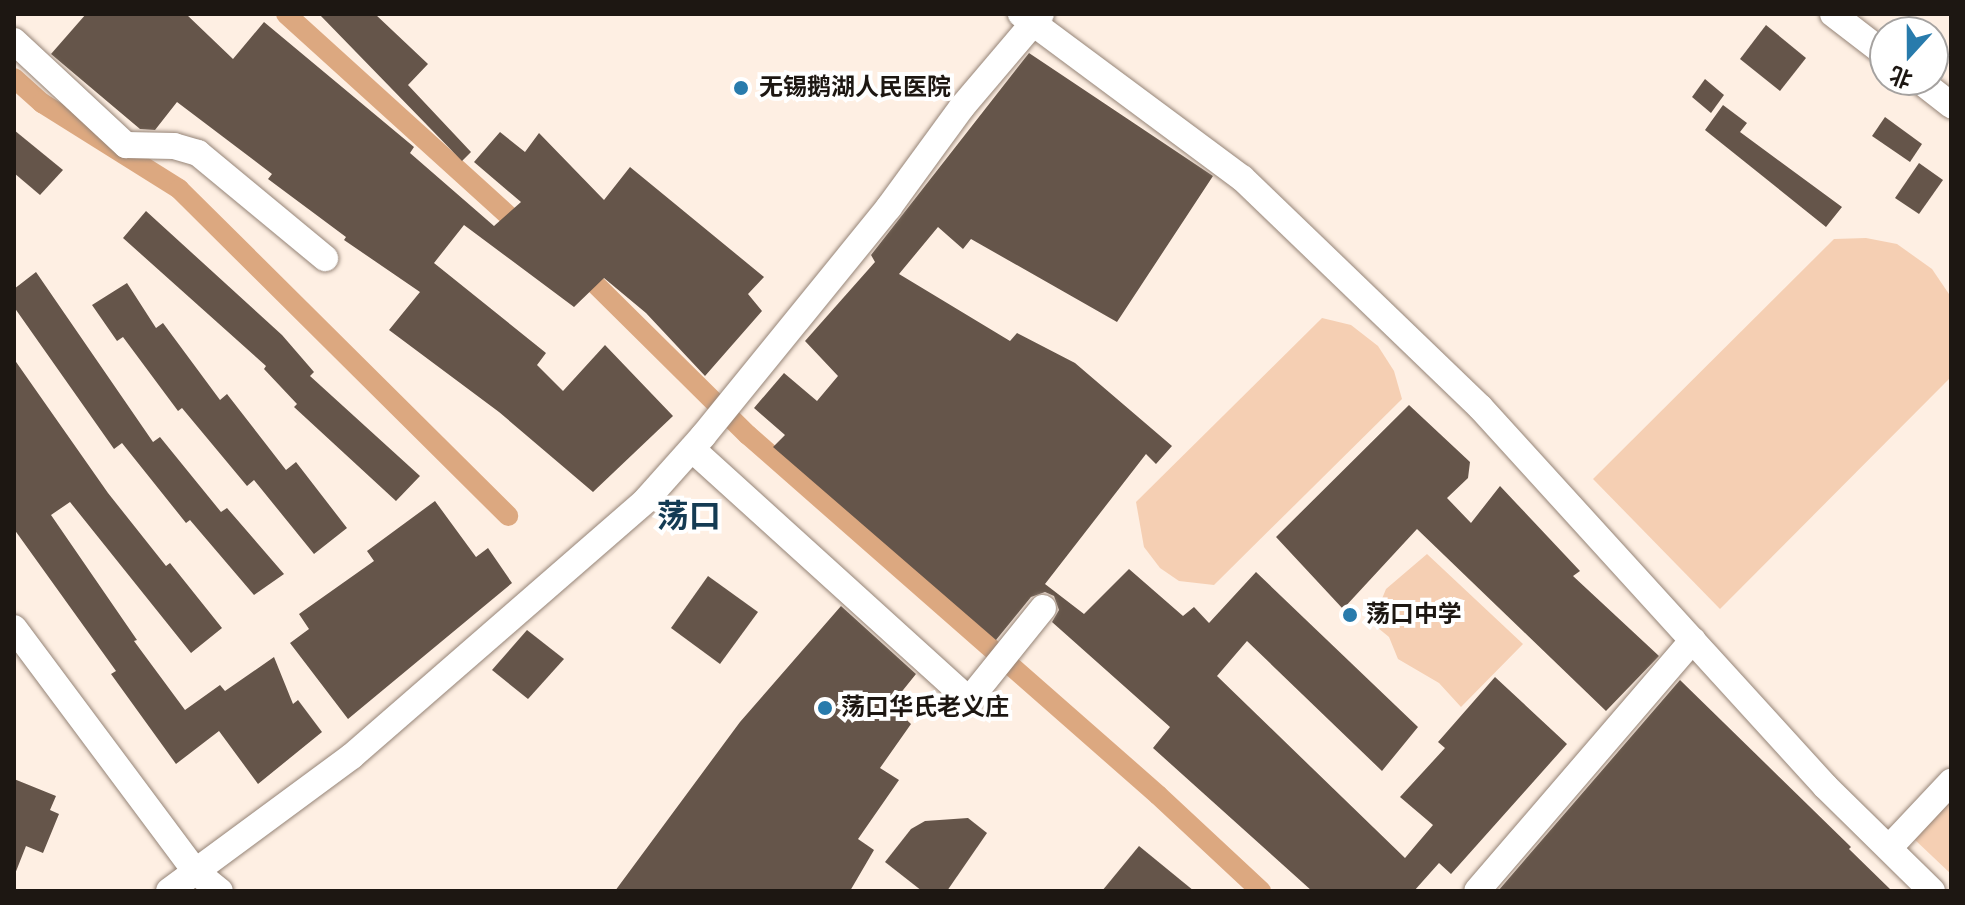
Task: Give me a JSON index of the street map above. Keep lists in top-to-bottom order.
{
  "districts": ["荡口"],
  "places": ["无锡鹅湖人民医院", "荡口中学", "荡口华氏老义庄"],
  "north": "bottom"
}
